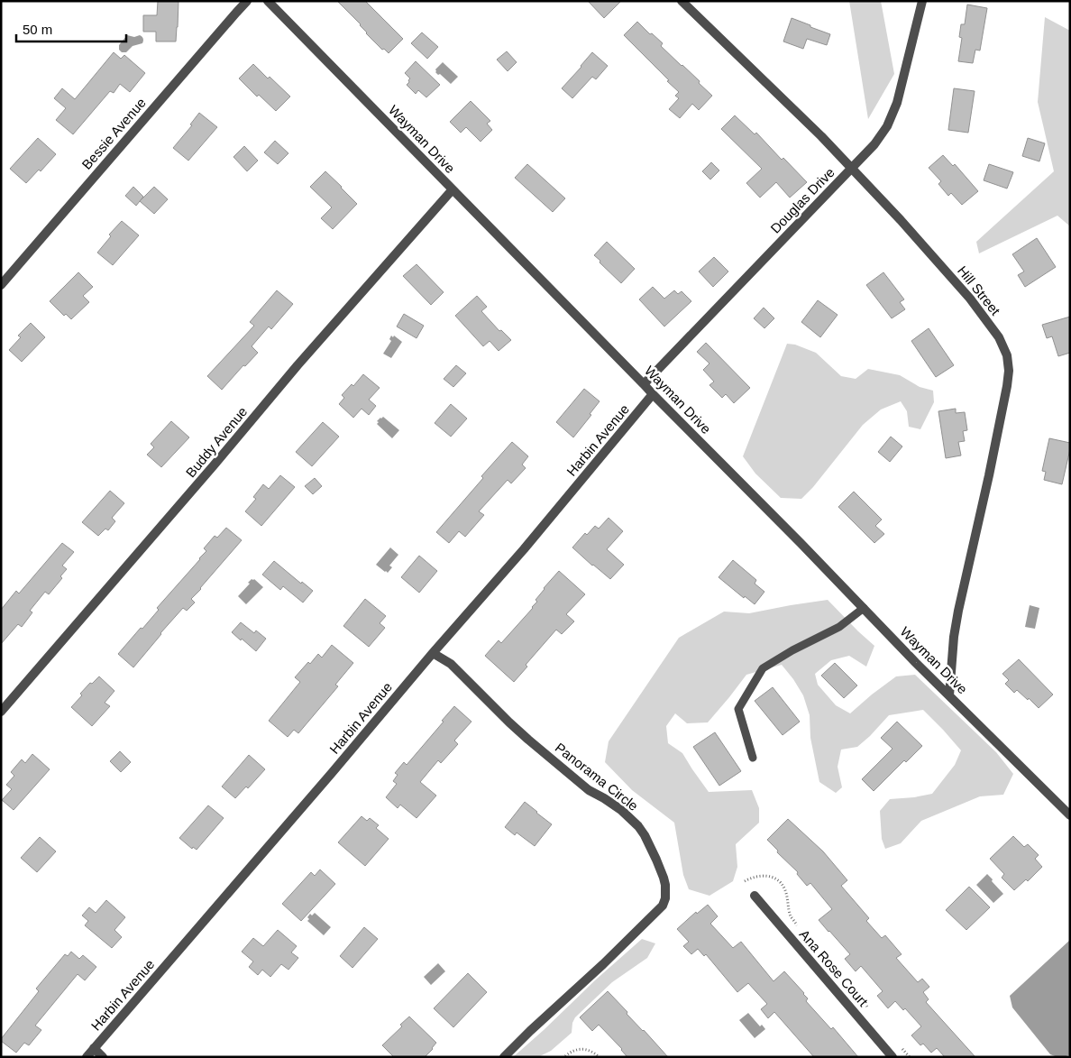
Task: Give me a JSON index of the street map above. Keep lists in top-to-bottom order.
{
  "streets": {
    "street": [
      "Bessie Avenue",
      "Wayman Drive",
      "Douglas Drive",
      "Hill Street",
      "Harbin Avenue",
      "Buddy Avenue",
      "Panorama Circle",
      "Ana Rose Court"
    ]
  },
  "crossings": [
    ["Wayman Drive", "Douglas Drive"],
    ["Wayman Drive", "Hill Street"],
    ["Wayman Drive", "Harbin Avenue"],
    ["Wayman Drive", "Buddy Avenue"],
    ["Douglas Drive", "Hill Street"],
    ["Harbin Avenue", "Panorama Circle"]
  ],
  "scale_bar": "50 m"
}
